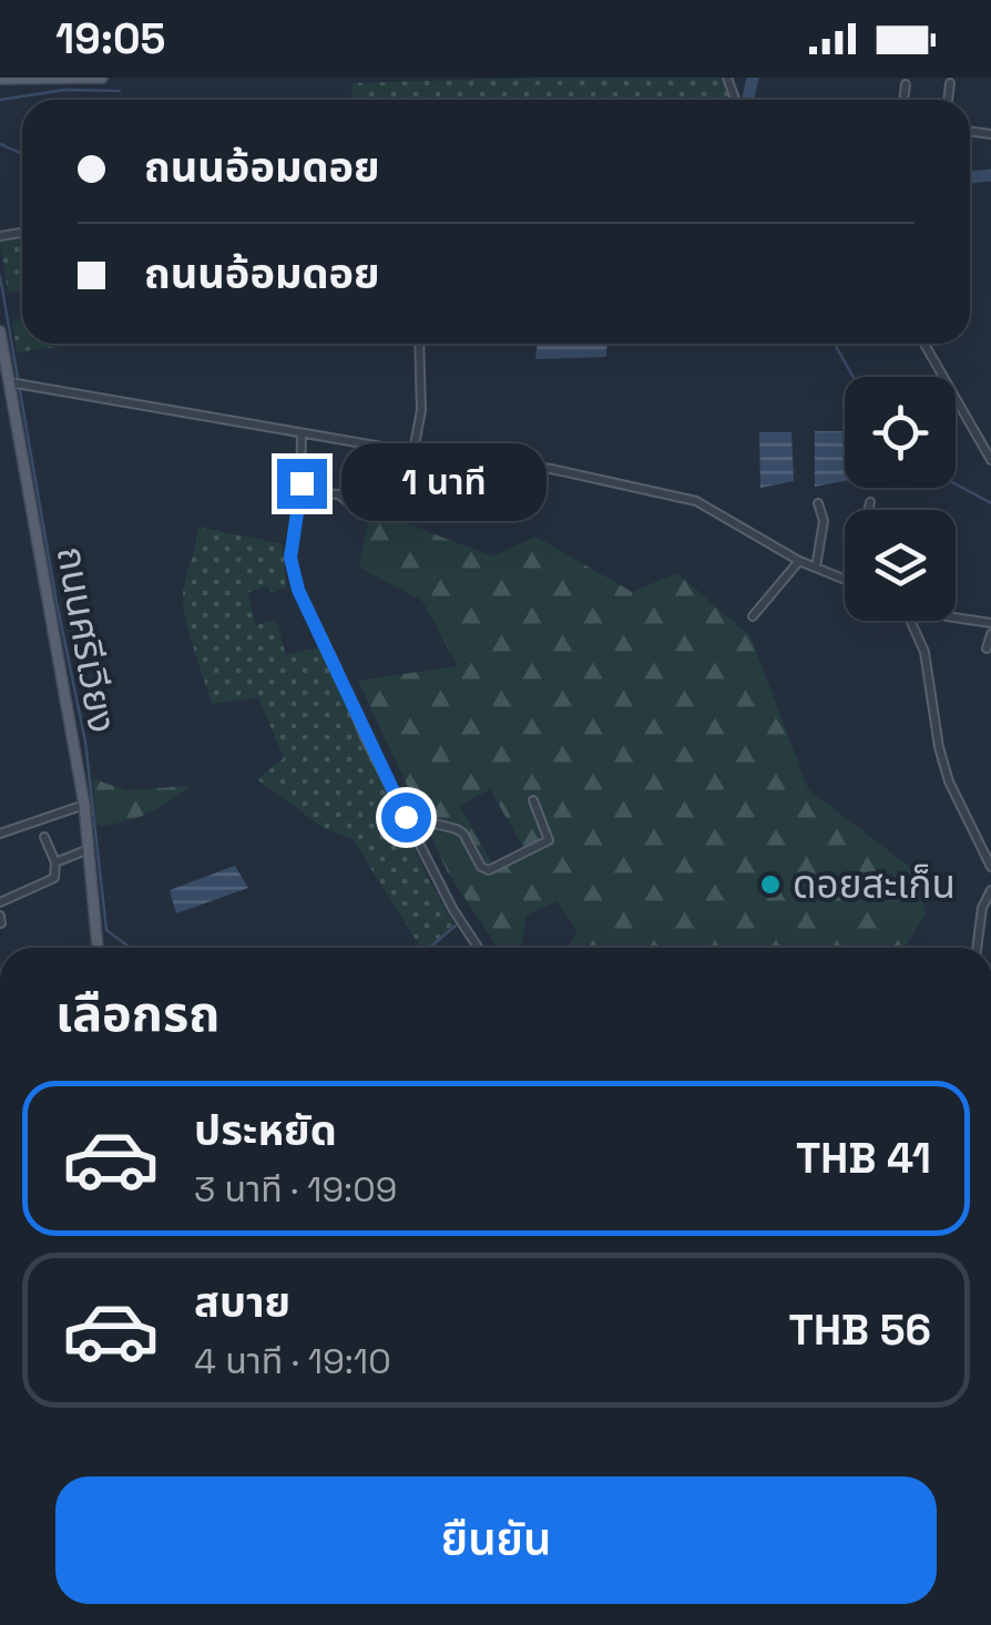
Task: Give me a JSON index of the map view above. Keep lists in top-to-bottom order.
{
  "streets": {
    "main road": ["ถนนศรีเวียง"]
  },
  "places": ["ดอยสะเก็น"],
  "page": {
    "status": "19:05",
    "banner": ["ถนนอ้อมดอย", "ถนนอ้อมดอย"],
    "bubble": "1 นาที",
    "heading": "เลือกรถ",
    "list": [
      {
        "name": "ประหยัด",
        "note": "3 นาที · 19:09",
        "value": "THB 41"
      },
      {
        "name": "สบาย",
        "note": "4 นาที · 19:10",
        "value": "THB 56"
      }
    ],
    "buttons": "ยืนยัน"
  }
}
